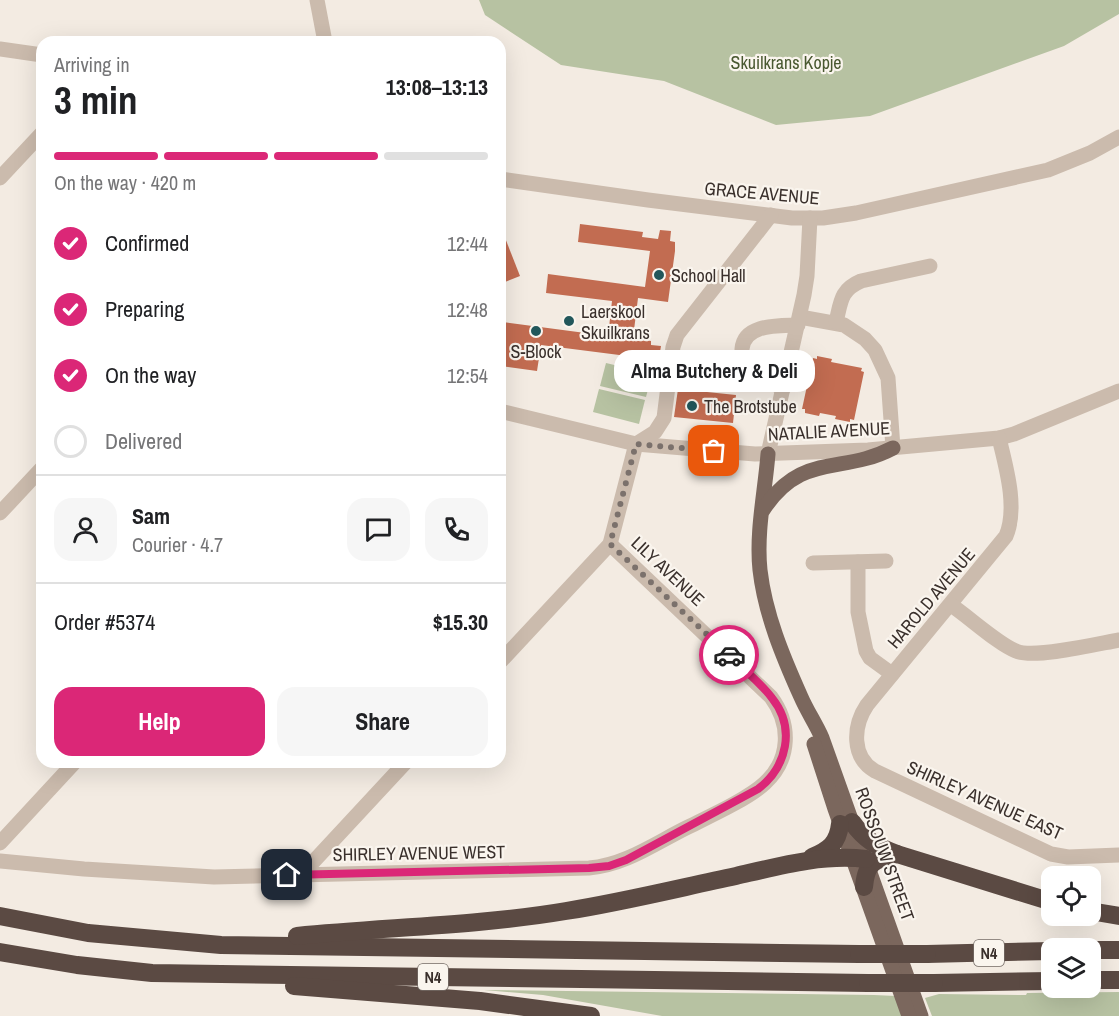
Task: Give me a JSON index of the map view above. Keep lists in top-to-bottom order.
{
  "streets": {
    "highway": ["N4"],
    "main road": ["ROSSOUW STREET"],
    "street": [
      "GRACE AVENUE",
      "NATALIE AVENUE",
      "LILY AVENUE",
      "HAROLD AVENUE",
      "SHIRLEY AVENUE EAST",
      "SHIRLEY AVENUE WEST"
    ]
  },
  "crossings": [
    ["GRACE AVENUE", "ROSSOUW STREET"],
    ["NATALIE AVENUE", "HAROLD AVENUE"],
    ["NATALIE AVENUE", "ROSSOUW STREET"],
    ["LILY AVENUE", "SHIRLEY AVENUE WEST"],
    ["HAROLD AVENUE", "SHIRLEY AVENUE EAST"]
  ],
  "parks": ["Skuilkrans Kopje"],
  "places": [
    "School Hall",
    "Laerskool Skuilkrans",
    "S-Block",
    "The Brotstube",
    "Alma Butchery & Deli"
  ],
  "page": {
    "heading": ["3 min", "Arriving in", "13:08–13:13"],
    "panel": [
      "Sam",
      "Courier · 4.7",
      "Order #5374",
      "$15.30"
    ],
    "bar": "On the way · 420 m",
    "list": [
      ["Confirmed", "12:44"],
      ["Preparing", "12:48"],
      ["On the way", "12:54"],
      "Delivered"
    ],
    "bubble": "Alma Butchery & Deli",
    "buttons": ["Help", "Share"]
  }
}
